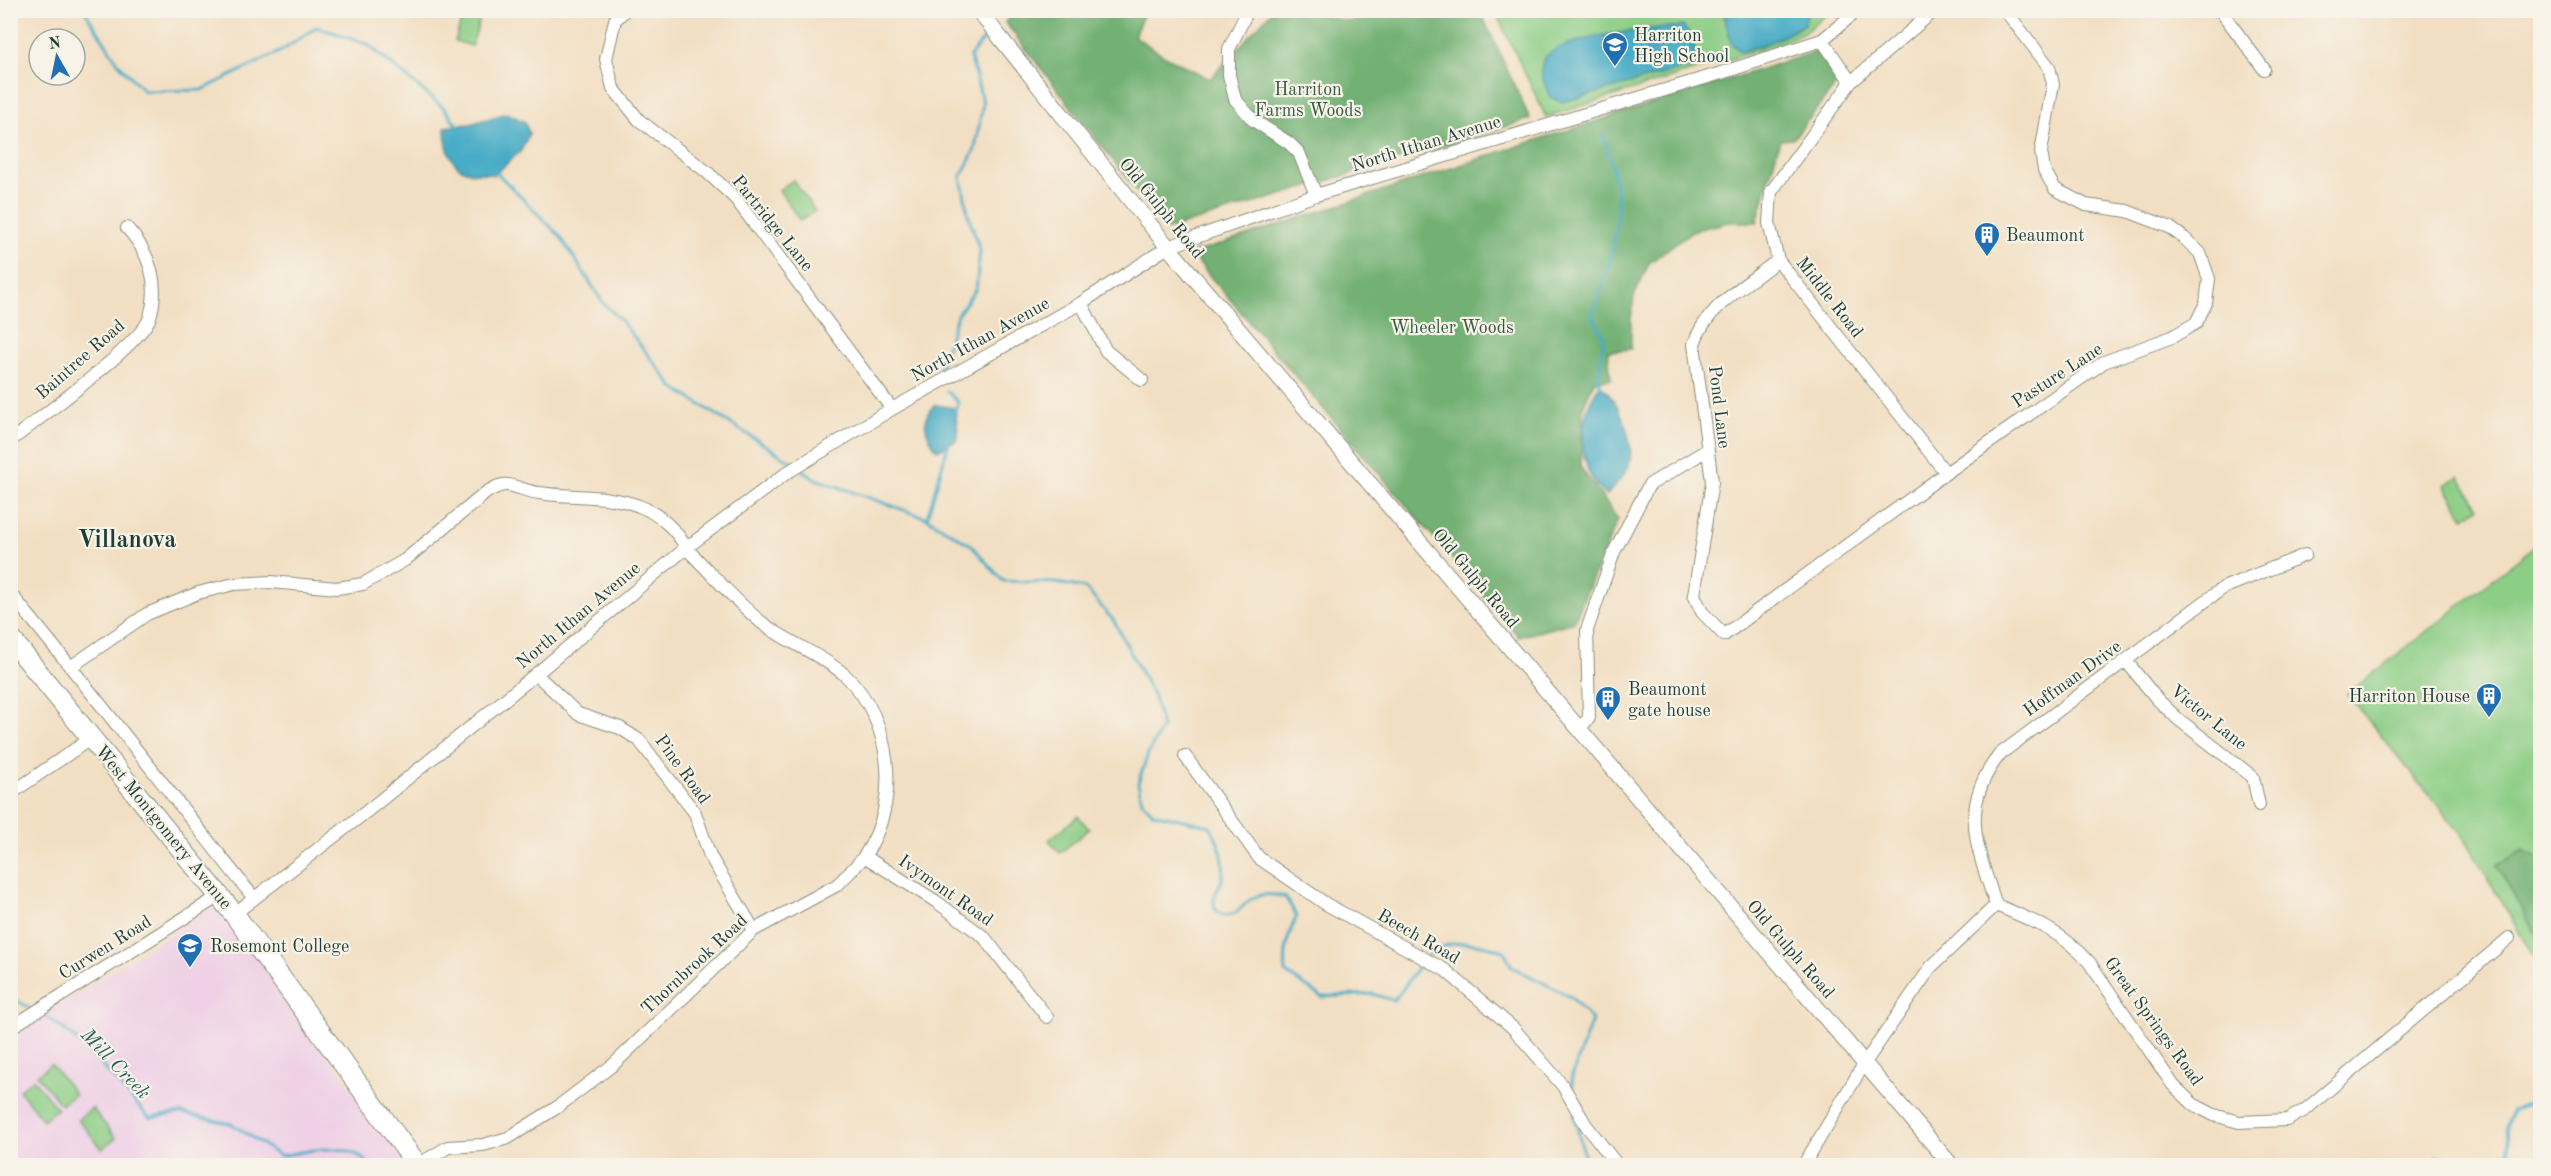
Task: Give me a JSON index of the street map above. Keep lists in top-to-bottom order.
{
  "streets": {
    "main road": ["West Montgomery Avenue"],
    "street": [
      "North Ithan Avenue",
      "Old Gulph Road",
      "Partridge Lane",
      "Middle Road",
      "Baintree Road",
      "Pasture Lane",
      "Pond Lane",
      "Hoffman Drive",
      "Victor Lane",
      "Pine Road",
      "Ivymont Road",
      "Beech Road",
      "Curwen Road",
      "Thornbrook Road",
      "Great Springs Road"
    ]
  },
  "crossings": [
    ["North Ithan Avenue", "Old Gulph Road"],
    ["North Ithan Avenue", "Partridge Lane"],
    ["North Ithan Avenue", "Pine Road"],
    ["North Ithan Avenue", "West Montgomery Avenue"],
    ["North Ithan Avenue", "Thornbrook Road"],
    ["Middle Road", "Pasture Lane"],
    ["Middle Road", "Pond Lane"],
    ["Pasture Lane", "Pond Lane"],
    ["Hoffman Drive", "Victor Lane"],
    ["Hoffman Drive", "Great Springs Road"],
    ["Pine Road", "Thornbrook Road"],
    ["West Montgomery Avenue", "Curwen Road"],
    ["West Montgomery Avenue", "Thornbrook Road"],
    ["Ivymont Road", "Thornbrook Road"]
  ],
  "districts": ["Villanova"],
  "water": ["Mill Creek"],
  "parks": ["Harriton Farms Woods", "Wheeler Woods"],
  "places": {
    "school or university": ["Harriton High School", "Rosemont College"],
    "building": ["Beaumont", "Harriton House", "Beaumont gate house"]
  },
  "north": "top"
}
